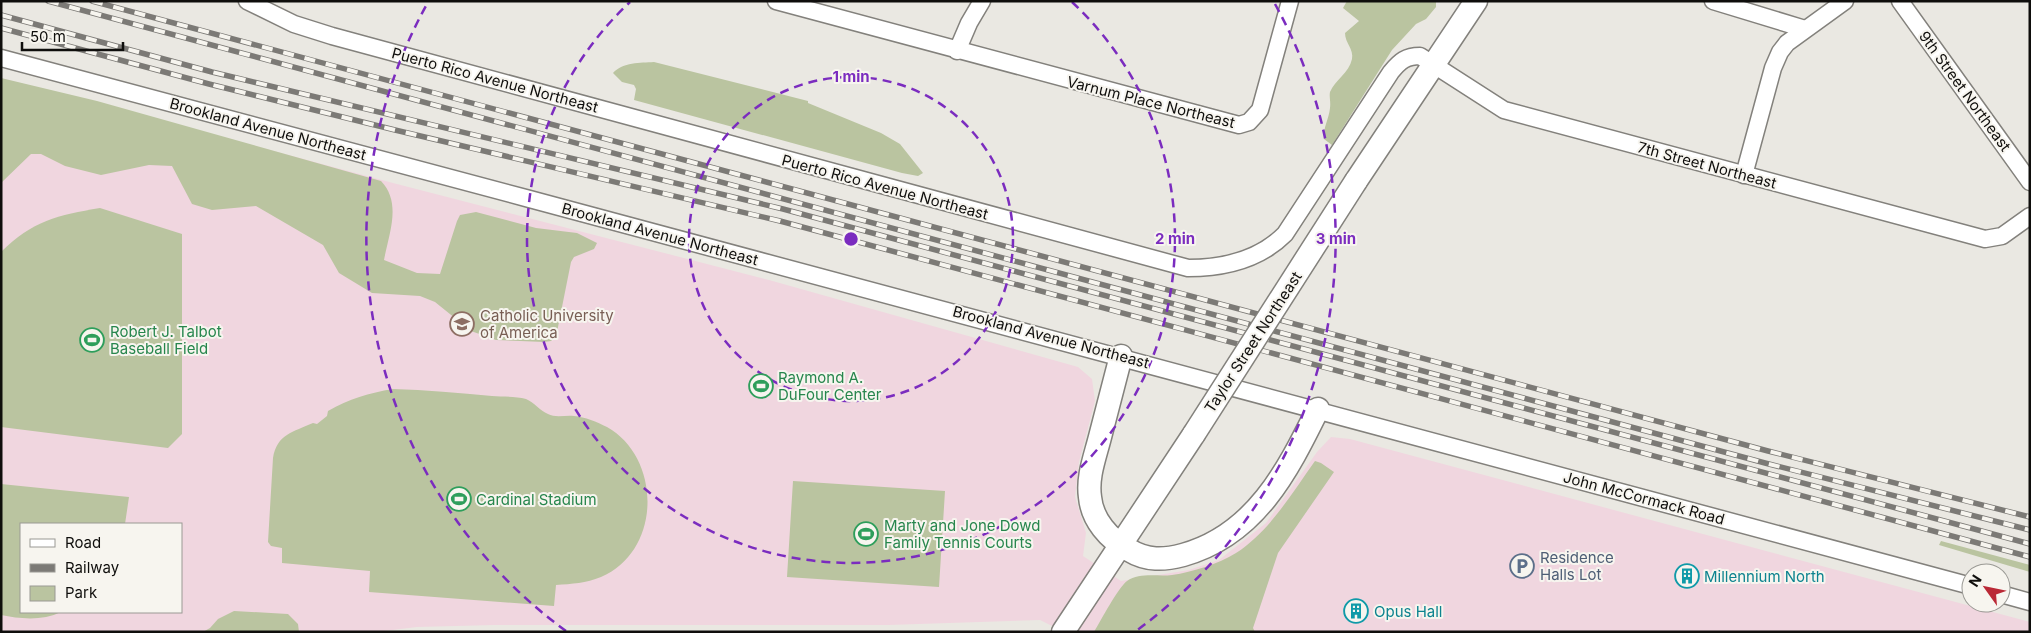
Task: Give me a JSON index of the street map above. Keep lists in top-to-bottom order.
{
  "streets": {
    "main road": ["Taylor Street Northeast"],
    "street": [
      "Puerto Rico Avenue Northeast",
      "9th Street Northeast",
      "Varnum Place Northeast",
      "Brookland Avenue Northeast",
      "7th Street Northeast",
      "John McCormack Road"
    ]
  },
  "crossings": [
    ["Puerto Rico Avenue Northeast", "7th Street Northeast"],
    ["Puerto Rico Avenue Northeast", "Taylor Street Northeast"],
    ["Brookland Avenue Northeast", "John McCormack Road"],
    ["7th Street Northeast", "Taylor Street Northeast"]
  ],
  "places": {
    "school or university": ["Catholic University of America"],
    "sports": [
      "Robert J. Talbot Baseball Field",
      "Raymond A. DuFour Center",
      "Cardinal Stadium",
      "Marty and Jone Dowd Family Tennis Courts"
    ],
    "parking": ["Residence Halls Lot"],
    "building": ["Millennium North", "Opus Hall"]
  },
  "legend": ["Road", "Railway", "Park"],
  "scale_bar": "50 m",
  "north": "top left",
  "rings": ["1 min", "2 min", "3 min"]
}
